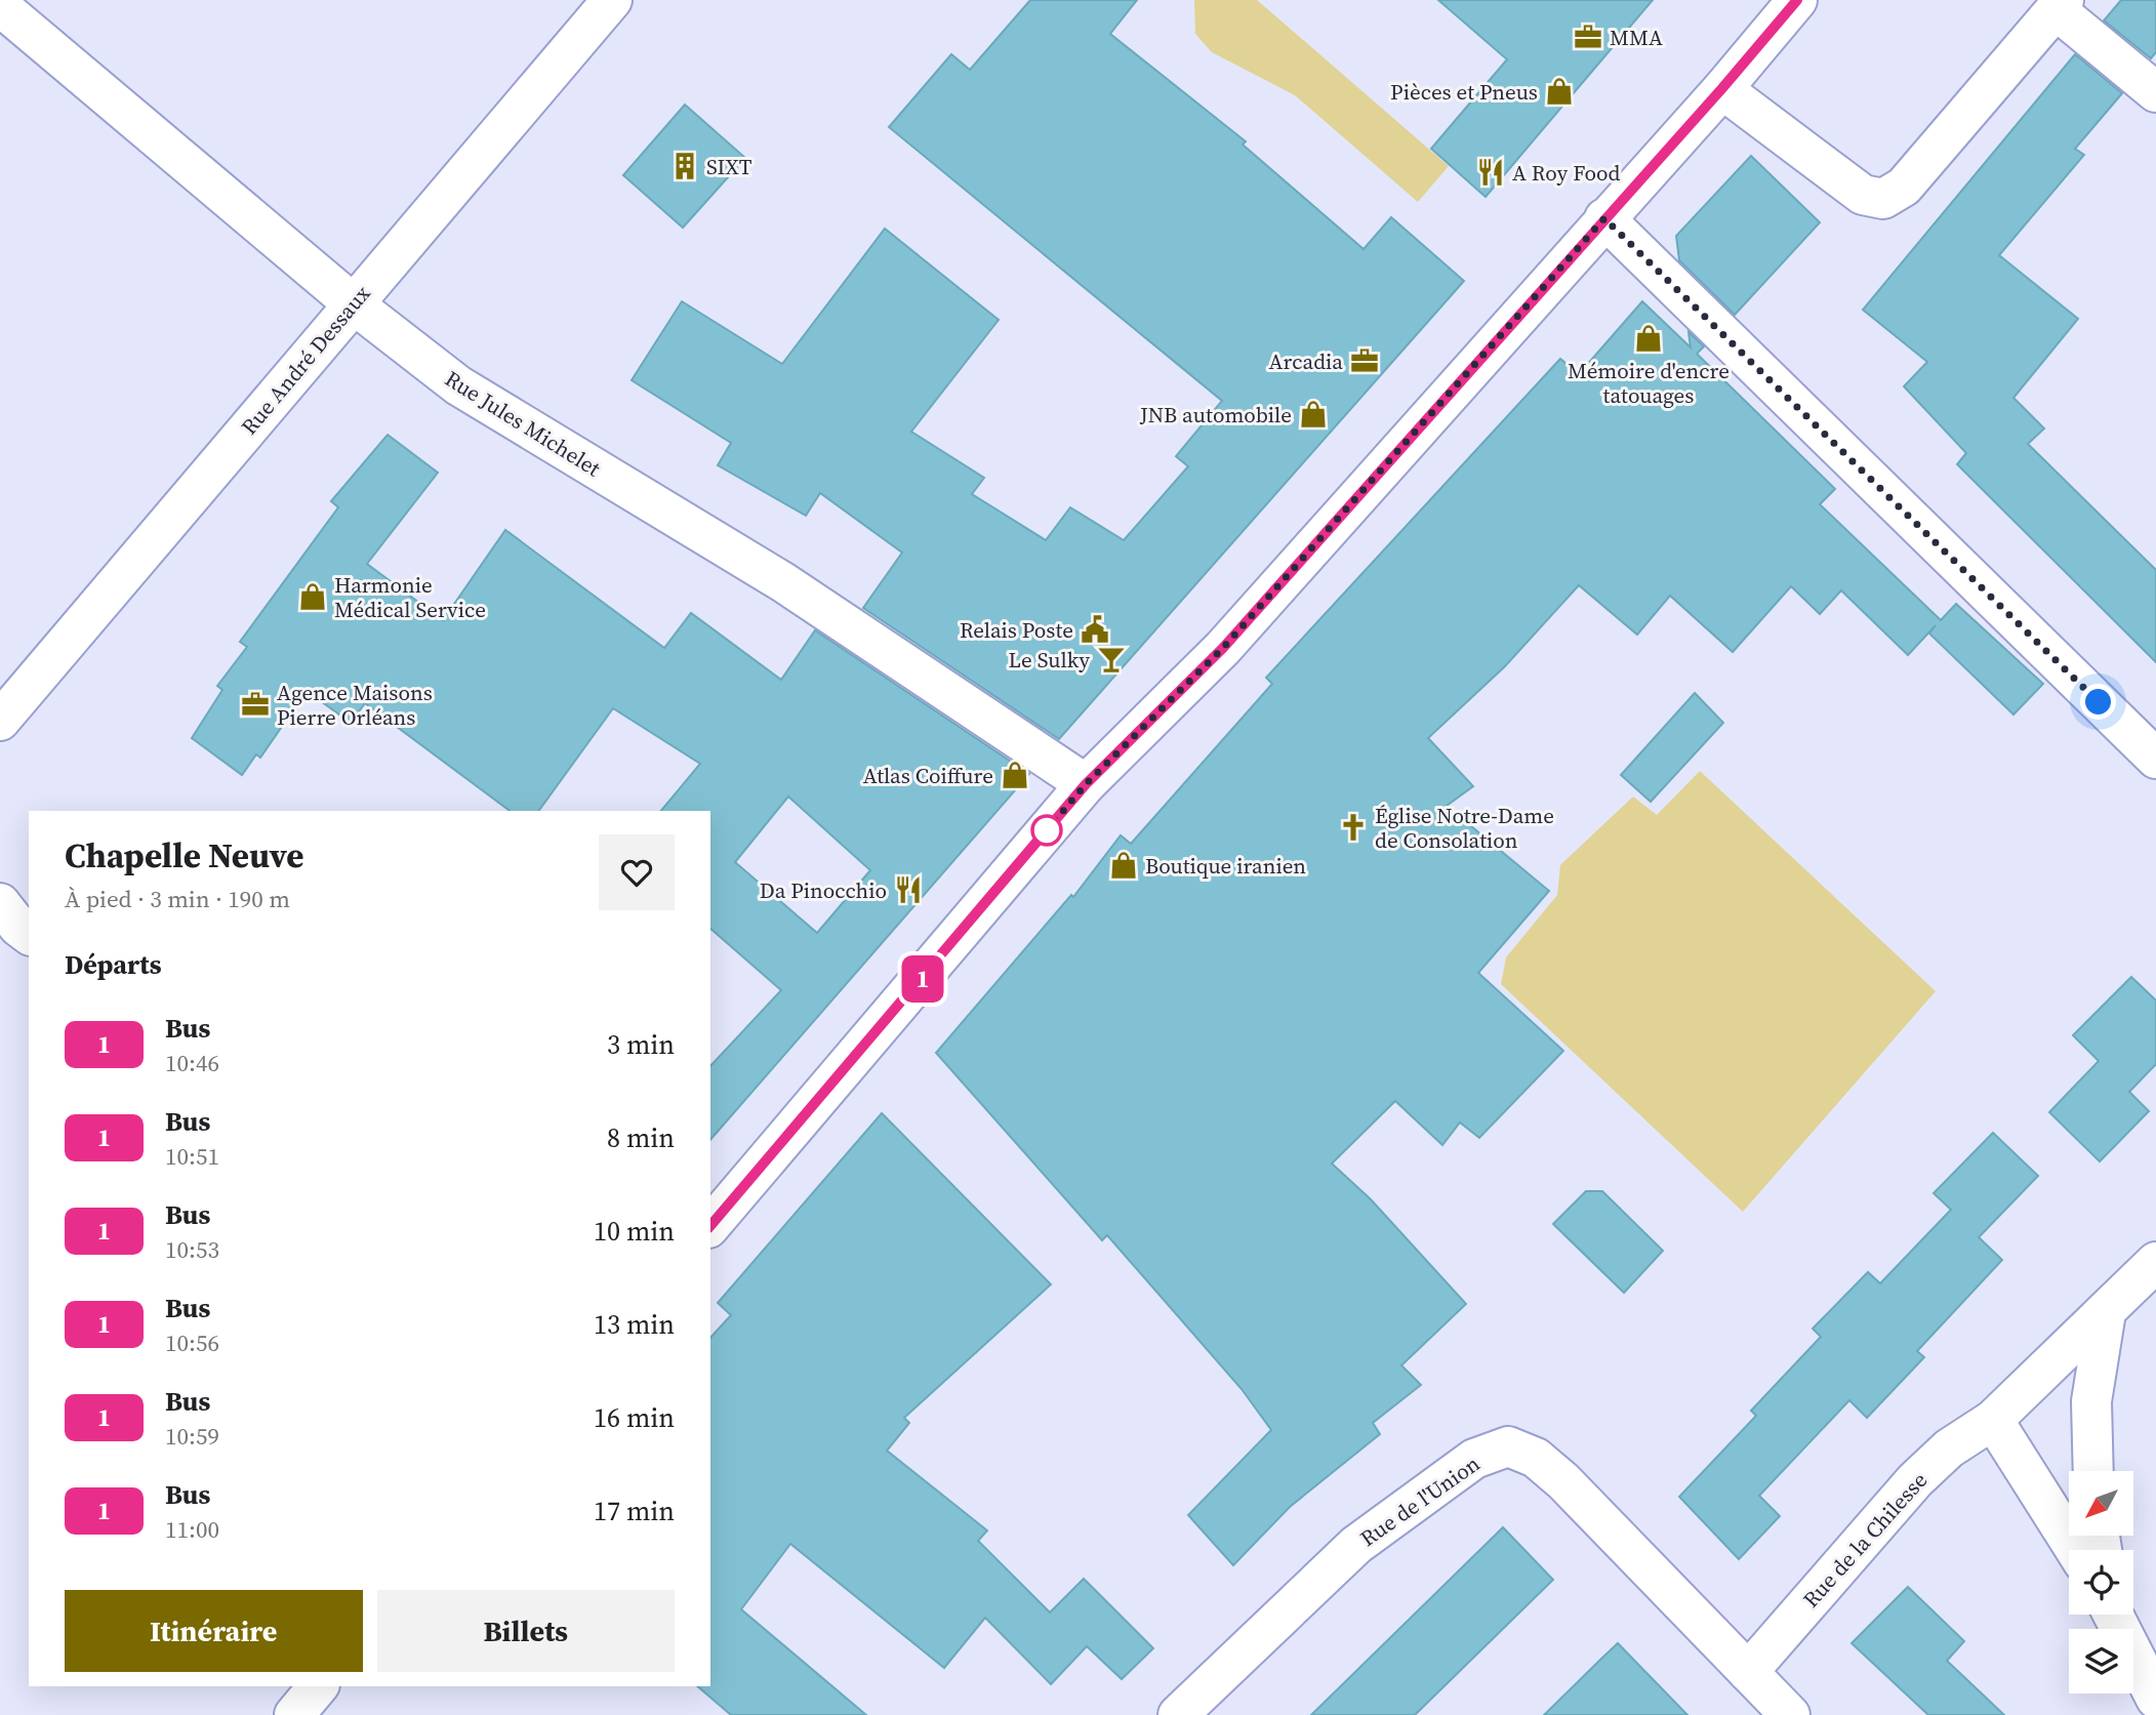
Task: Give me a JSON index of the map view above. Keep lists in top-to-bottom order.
{
  "streets": {
    "street": [
      "Rue André Dessaux",
      "Rue Jules Michelet",
      "Rue de l'Union",
      "Rue de la Chilesse"
    ]
  },
  "crossings": [
    ["Rue André Dessaux", "Rue Jules Michelet"],
    ["Rue de l'Union", "Rue de la Chilesse"]
  ],
  "places": {
    "office": ["MMA", "Arcadia", "Agence Maisons Pierre Orléans"],
    "shop": [
      "Pièces et Pneus",
      "Mémoire d'encre tatouages",
      "JNB automobile",
      "Harmonie Médical Service",
      "Atlas Coiffure",
      "Boutique iranien"
    ],
    "building": ["SIXT"],
    "restaurant": ["A Roy Food", "Da Pinocchio"],
    "public building": ["Relais Poste"],
    "bar": ["Le Sulky"],
    "church": ["Église Notre-Dame de Consolation"]
  },
  "lines": ["bus line 1"],
  "north": "bottom left",
  "page": {
    "on_map": "1",
    "heading": [
      ["Chapelle Neuve", "À pied · 3 min · 190 m"],
      "Départs"
    ],
    "list": [
      {
        "mark": "1",
        "name": "Bus",
        "note": "10:46",
        "value": "3 min"
      },
      {
        "mark": "1",
        "name": "Bus",
        "note": "10:51",
        "value": "8 min"
      },
      {
        "mark": "1",
        "name": "Bus",
        "note": "10:53",
        "value": "10 min"
      },
      {
        "mark": "1",
        "name": "Bus",
        "note": "10:56",
        "value": "13 min"
      },
      {
        "mark": "1",
        "name": "Bus",
        "note": "10:59",
        "value": "16 min"
      },
      {
        "mark": "1",
        "name": "Bus",
        "note": "11:00",
        "value": "17 min"
      }
    ],
    "buttons": ["Itinéraire", "Billets"]
  }
}
